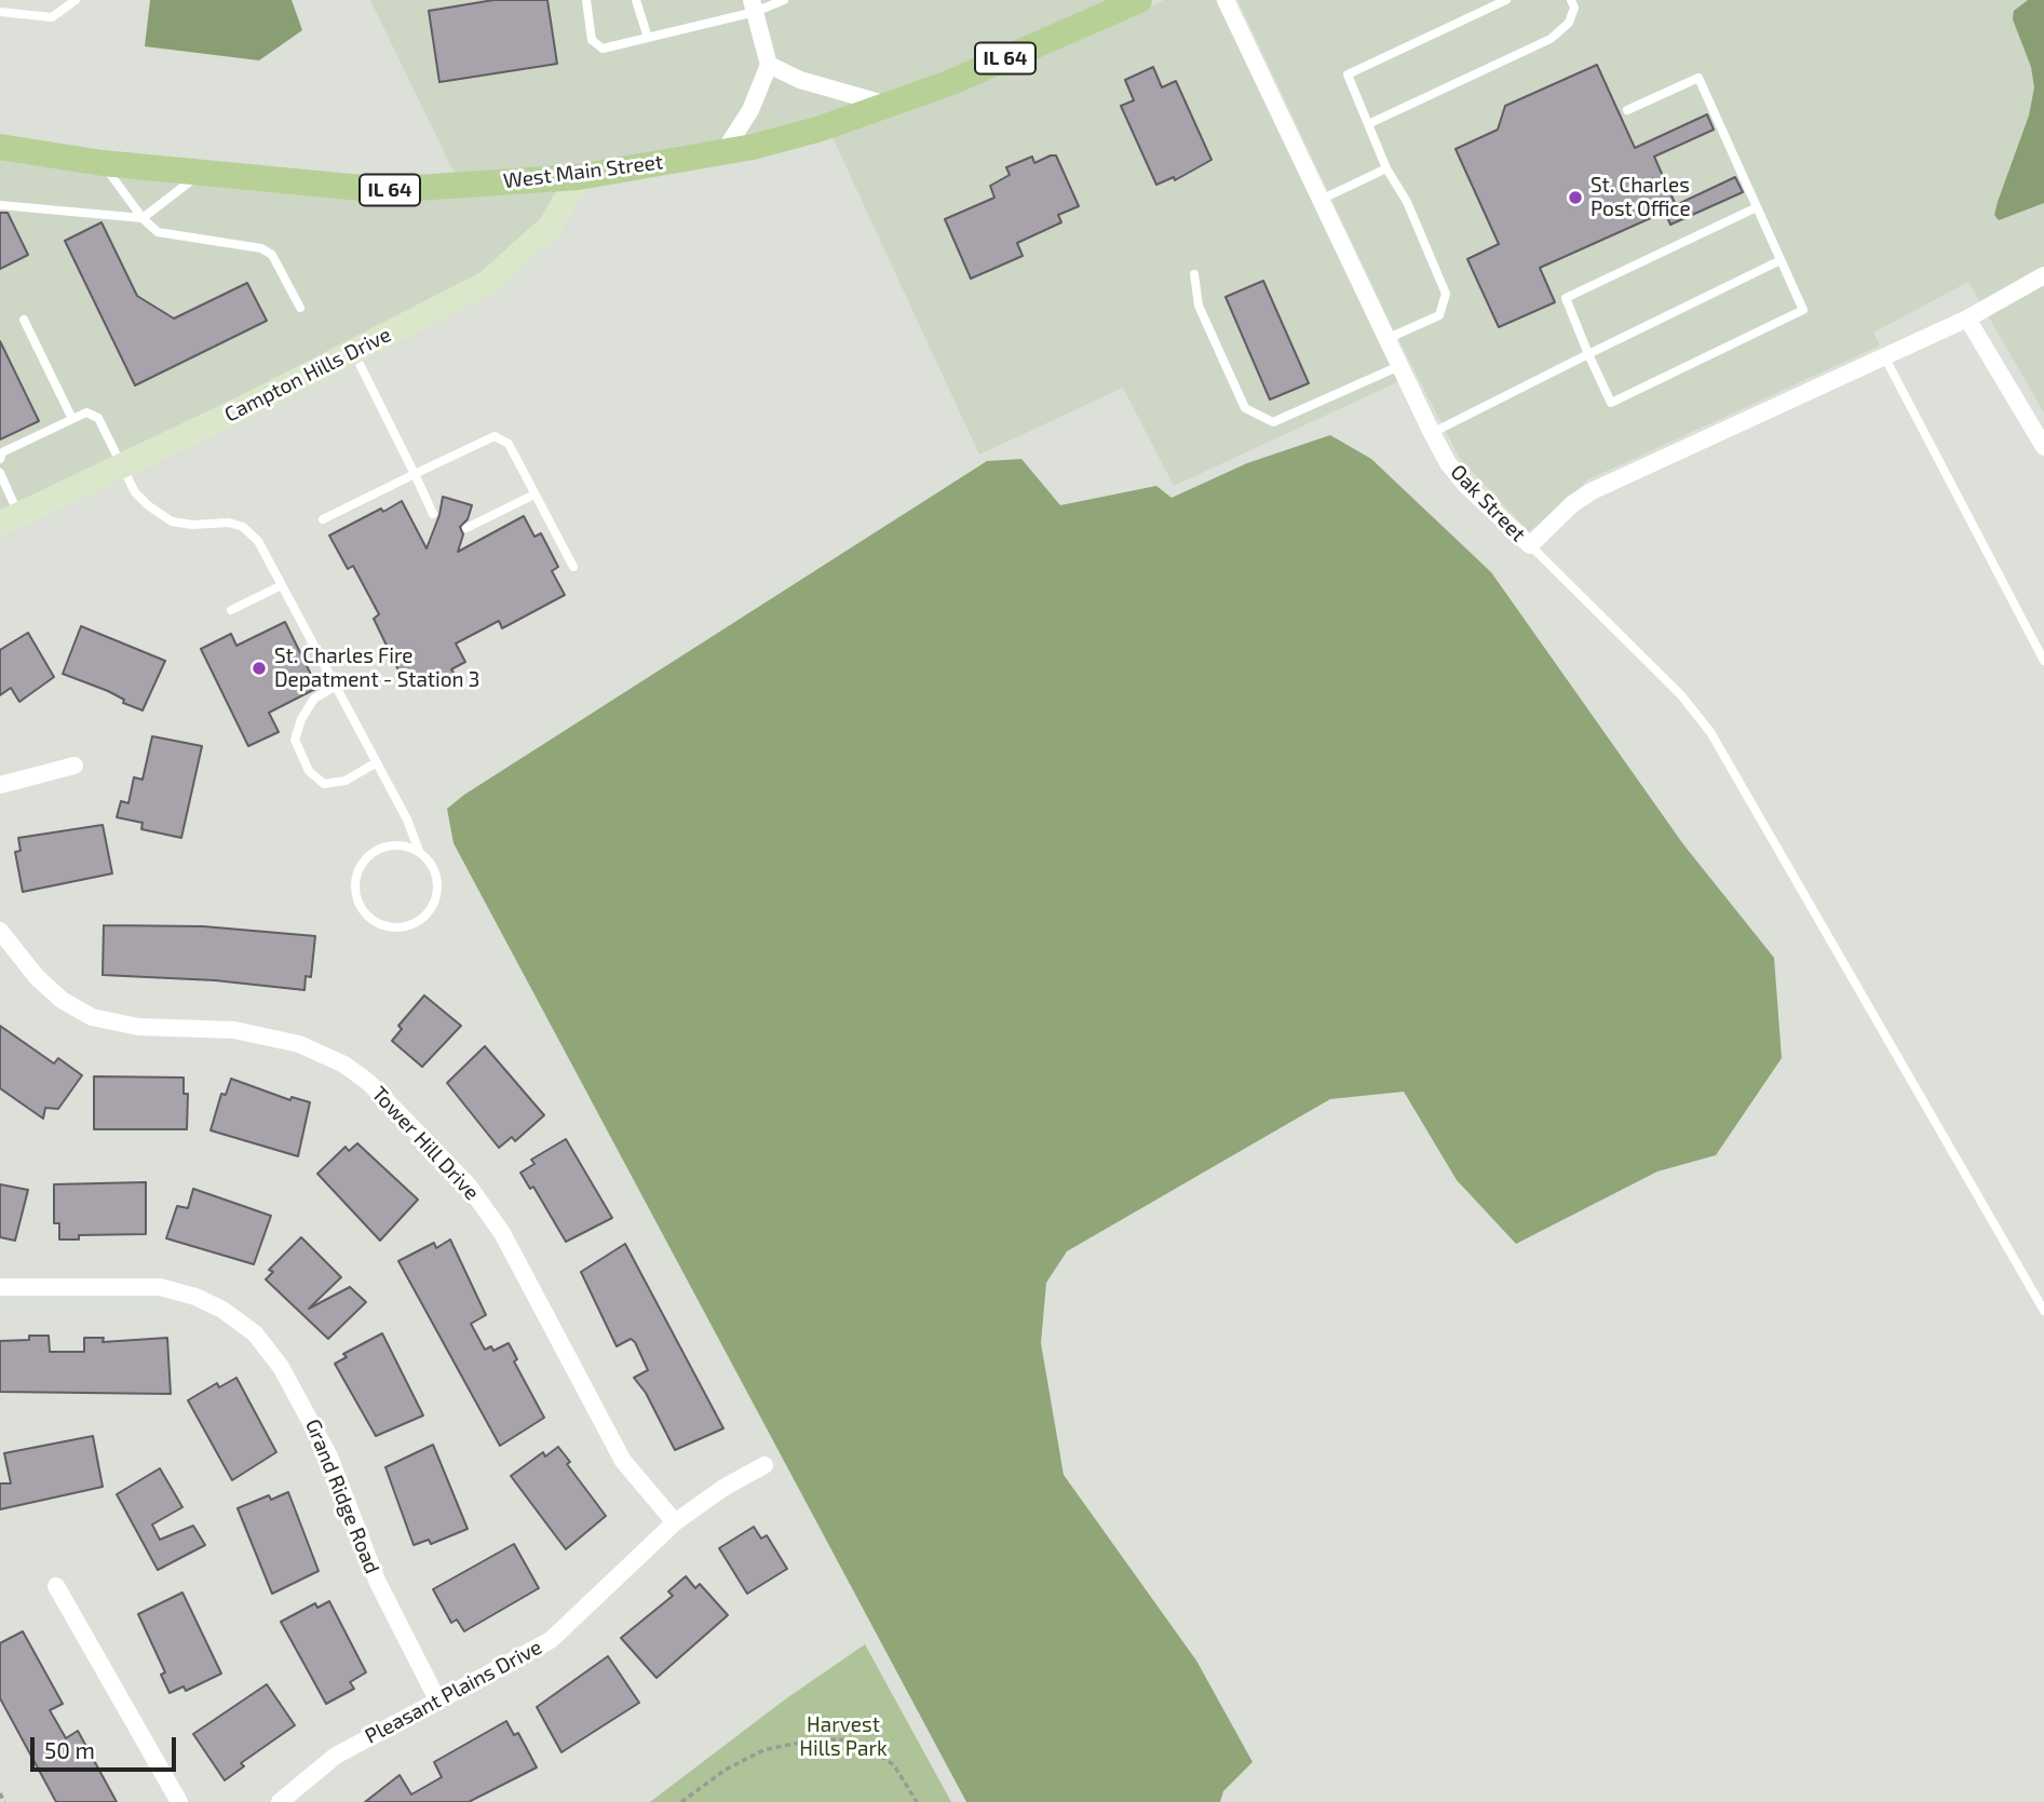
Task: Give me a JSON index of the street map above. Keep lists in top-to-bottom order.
{
  "streets": {
    "main road": ["IL 64", "West Main Street"],
    "street": [
      "Campton Hills Drive",
      "Oak Street",
      "Tower Hill Drive",
      "Grand Ridge Road",
      "Pleasant Plains Drive"
    ]
  },
  "crossings": [
    ["West Main Street", "Campton Hills Drive"],
    ["Tower Hill Drive", "Pleasant Plains Drive"],
    ["Grand Ridge Road", "Pleasant Plains Drive"]
  ],
  "parks": ["Harvest Hills Park"],
  "places": ["St. Charles Post Office", "St. Charles Fire Depatment - Station 3"],
  "scale_bar": "50 m"
}
